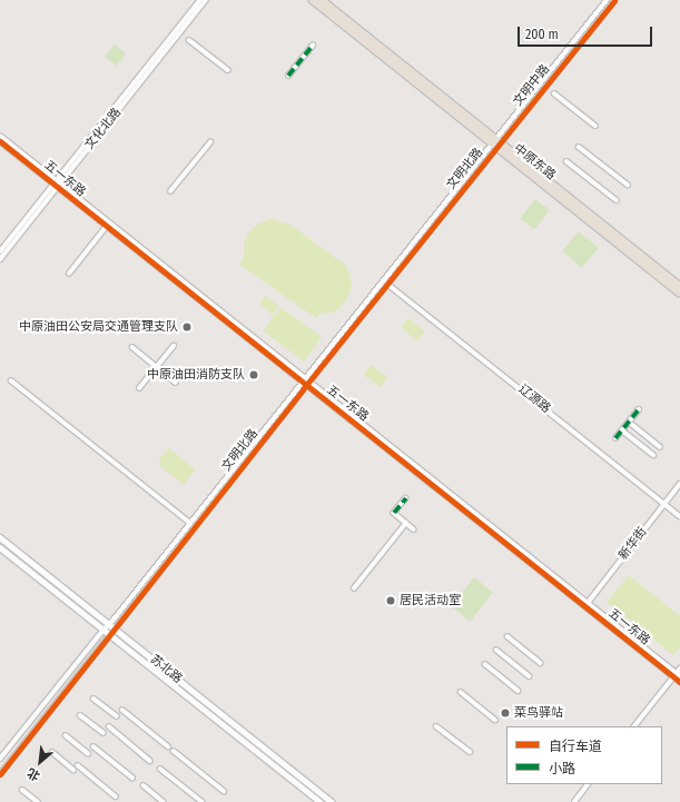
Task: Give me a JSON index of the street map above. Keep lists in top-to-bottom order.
{
  "streets": {
    "main road": ["中原东路", "苏北路"],
    "street": [
      "文明中路",
      "文化北路",
      "文明北路",
      "五一东路",
      "辽源路",
      "新华街"
    ]
  },
  "crossings": [
    ["文明中路", "中原东路"],
    ["文明中路", "文明北路"],
    ["文化北路", "五一东路"],
    ["中原东路", "文明北路"],
    ["文明北路", "五一东路"],
    ["文明北路", "辽源路"],
    ["文明北路", "苏北路"],
    ["五一东路", "新华街"],
    ["辽源路", "新华街"]
  ],
  "places": [
    "中原油田公安局交通管理支队",
    "中原油田消防支队",
    "居民活动室",
    "菜鸟驿站"
  ],
  "legend": ["自行车道", "小路"],
  "scale_bar": "200 m",
  "north": "bottom left"
}
